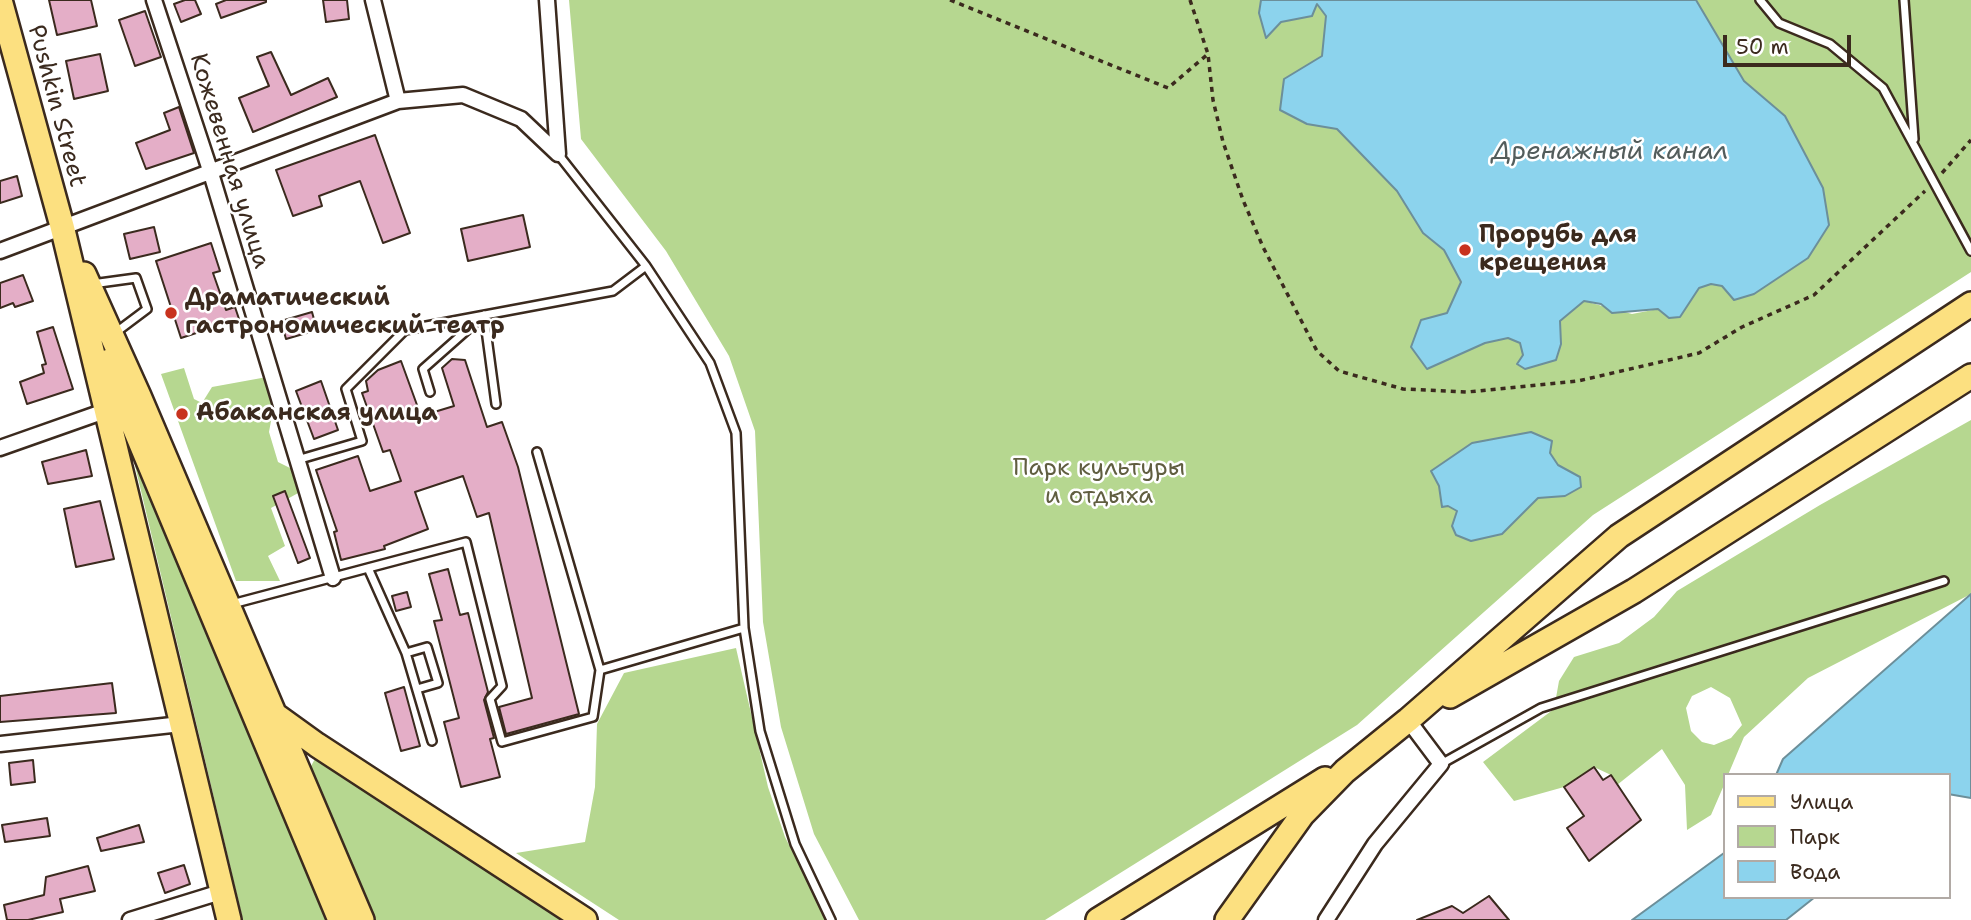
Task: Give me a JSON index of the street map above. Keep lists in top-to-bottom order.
{
  "streets": {
    "main road": ["Pushkin Street"],
    "street": ["Кожевенная улица"]
  },
  "water": ["Дренажный канал"],
  "parks": ["Парк культуры и отдыха"],
  "places": ["Прорубь для крещения", "Драматический гастрономический театр", "Абаканская улица"],
  "legend": ["Улица", "Парк", "Вода"],
  "scale_bar": "50 m"
}
